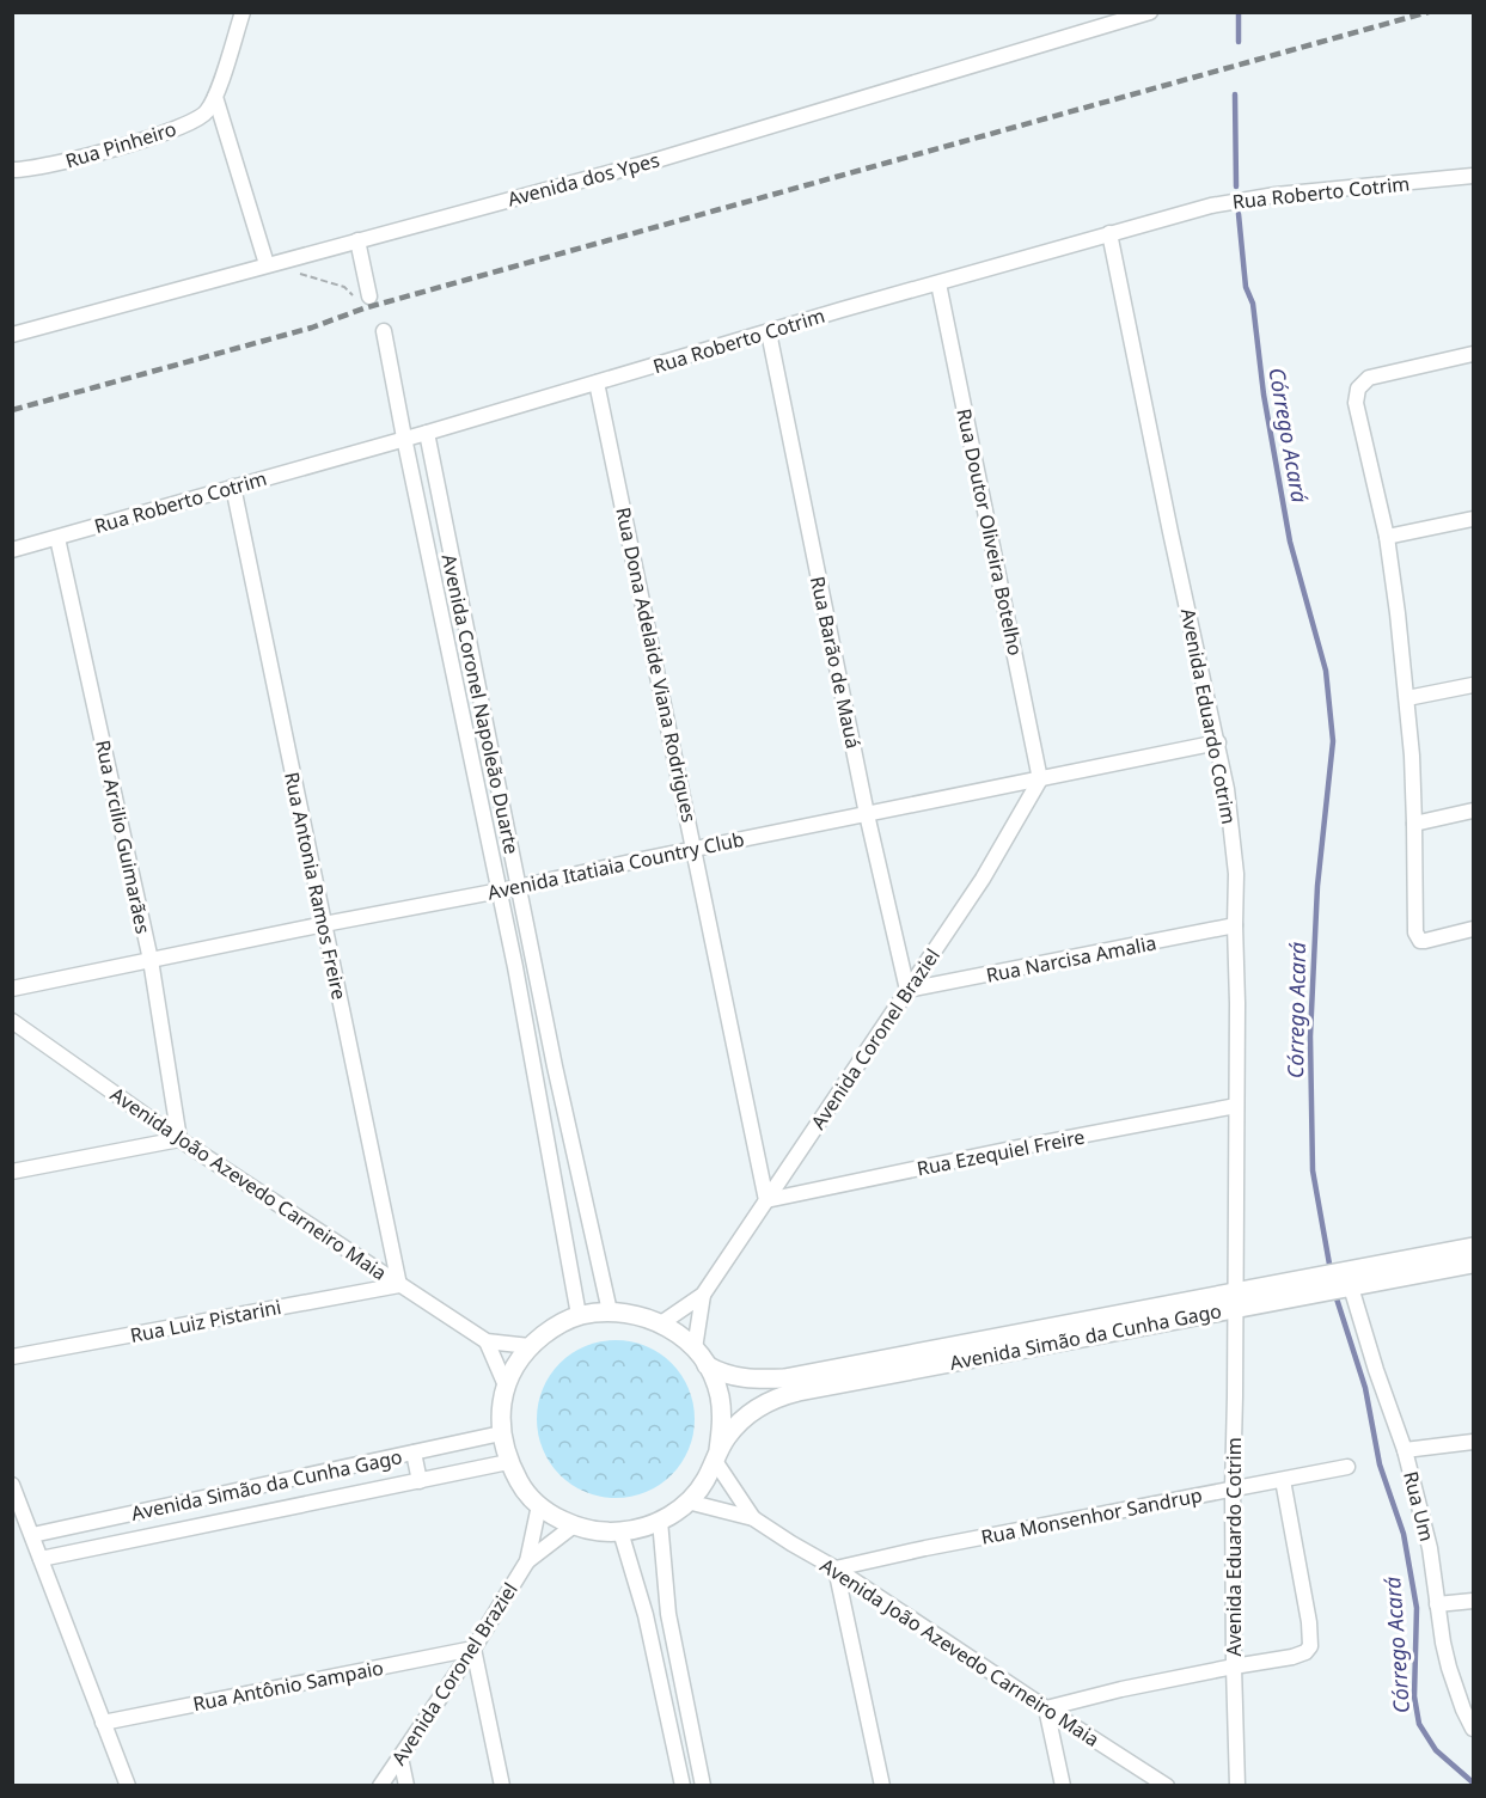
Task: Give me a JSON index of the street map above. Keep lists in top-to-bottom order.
{
  "streets": {
    "street": [
      "Rua Pinheiro",
      "Avenida dos Ypes",
      "Rua Roberto Cotrim",
      "Rua Doutor Oliveira Botelho",
      "Rua Barão de Mauá",
      "Rua Dona Adelaide Viana Rodrigues",
      "Avenida Coronel Napoleão Duarte",
      "Avenida Eduardo Cotrim",
      "Rua Arcilio Guimarães",
      "Avenida Itatiaia Country Club",
      "Rua Antonia Ramos Freire",
      "Rua Narcisa Amalia",
      "Avenida Coronel Braziel",
      "Rua Ezequiel Freire",
      "Avenida João Azevedo Carneiro Maia",
      "Rua Luiz Pistarini",
      "Avenida Simão da Cunha Gago",
      "Rua Um",
      "Rua Monsenhor Sandrup",
      "Rua Antônio Sampaio"
    ]
  },
  "crossings": [
    ["Rua Roberto Cotrim", "Rua Doutor Oliveira Botelho"],
    ["Rua Roberto Cotrim", "Rua Barão de Mauá"],
    ["Rua Roberto Cotrim", "Rua Dona Adelaide Viana Rodrigues"],
    ["Rua Roberto Cotrim", "Avenida Coronel Napoleão Duarte"],
    ["Rua Roberto Cotrim", "Avenida Eduardo Cotrim"],
    ["Rua Roberto Cotrim", "Rua Arcilio Guimarães"],
    ["Rua Roberto Cotrim", "Rua Antonia Ramos Freire"],
    ["Rua Doutor Oliveira Botelho", "Avenida Itatiaia Country Club"],
    ["Rua Doutor Oliveira Botelho", "Avenida Coronel Braziel"],
    ["Rua Barão de Mauá", "Avenida Itatiaia Country Club"],
    ["Rua Barão de Mauá", "Rua Narcisa Amalia"],
    ["Rua Barão de Mauá", "Avenida Coronel Braziel"],
    ["Rua Dona Adelaide Viana Rodrigues", "Avenida Itatiaia Country Club"],
    ["Rua Dona Adelaide Viana Rodrigues", "Avenida Coronel Braziel"],
    ["Rua Dona Adelaide Viana Rodrigues", "Rua Ezequiel Freire"],
    ["Avenida Coronel Napoleão Duarte", "Avenida Itatiaia Country Club"],
    ["Avenida Coronel Napoleão Duarte", "Avenida Coronel Braziel"],
    ["Avenida Coronel Napoleão Duarte", "Avenida João Azevedo Carneiro Maia"],
    ["Avenida Coronel Napoleão Duarte", "Avenida Simão da Cunha Gago"],
    ["Avenida Eduardo Cotrim", "Avenida Itatiaia Country Club"],
    ["Avenida Eduardo Cotrim", "Rua Narcisa Amalia"],
    ["Avenida Eduardo Cotrim", "Rua Ezequiel Freire"],
    ["Avenida Eduardo Cotrim", "Avenida Simão da Cunha Gago"],
    ["Avenida Eduardo Cotrim", "Rua Monsenhor Sandrup"],
    ["Rua Arcilio Guimarães", "Avenida Itatiaia Country Club"],
    ["Rua Arcilio Guimarães", "Avenida João Azevedo Carneiro Maia"],
    ["Avenida Itatiaia Country Club", "Rua Antonia Ramos Freire"],
    ["Avenida Itatiaia Country Club", "Avenida Coronel Braziel"],
    ["Rua Antonia Ramos Freire", "Avenida João Azevedo Carneiro Maia"],
    ["Rua Antonia Ramos Freire", "Rua Luiz Pistarini"],
    ["Rua Narcisa Amalia", "Avenida Coronel Braziel"],
    ["Avenida Coronel Braziel", "Rua Ezequiel Freire"],
    ["Avenida Coronel Braziel", "Avenida João Azevedo Carneiro Maia"],
    ["Avenida Coronel Braziel", "Avenida Simão da Cunha Gago"],
    ["Avenida Coronel Braziel", "Rua Antônio Sampaio"],
    ["Avenida João Azevedo Carneiro Maia", "Rua Luiz Pistarini"],
    ["Avenida João Azevedo Carneiro Maia", "Avenida Simão da Cunha Gago"],
    ["Avenida João Azevedo Carneiro Maia", "Rua Monsenhor Sandrup"],
    ["Avenida Simão da Cunha Gago", "Rua Um"]
  ],
  "water": ["Córrego Acará"]
}
